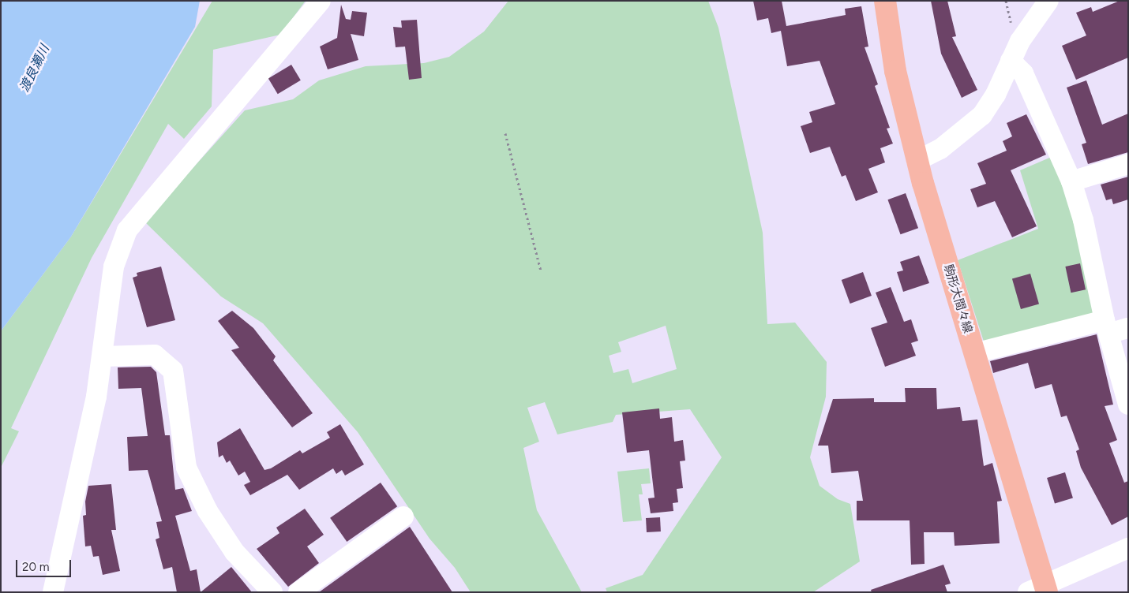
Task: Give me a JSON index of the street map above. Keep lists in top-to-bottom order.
{
  "streets": {
    "main road": ["駒形大間々線"]
  },
  "water": ["渡良瀬川"],
  "scale_bar": "20 m"
}
